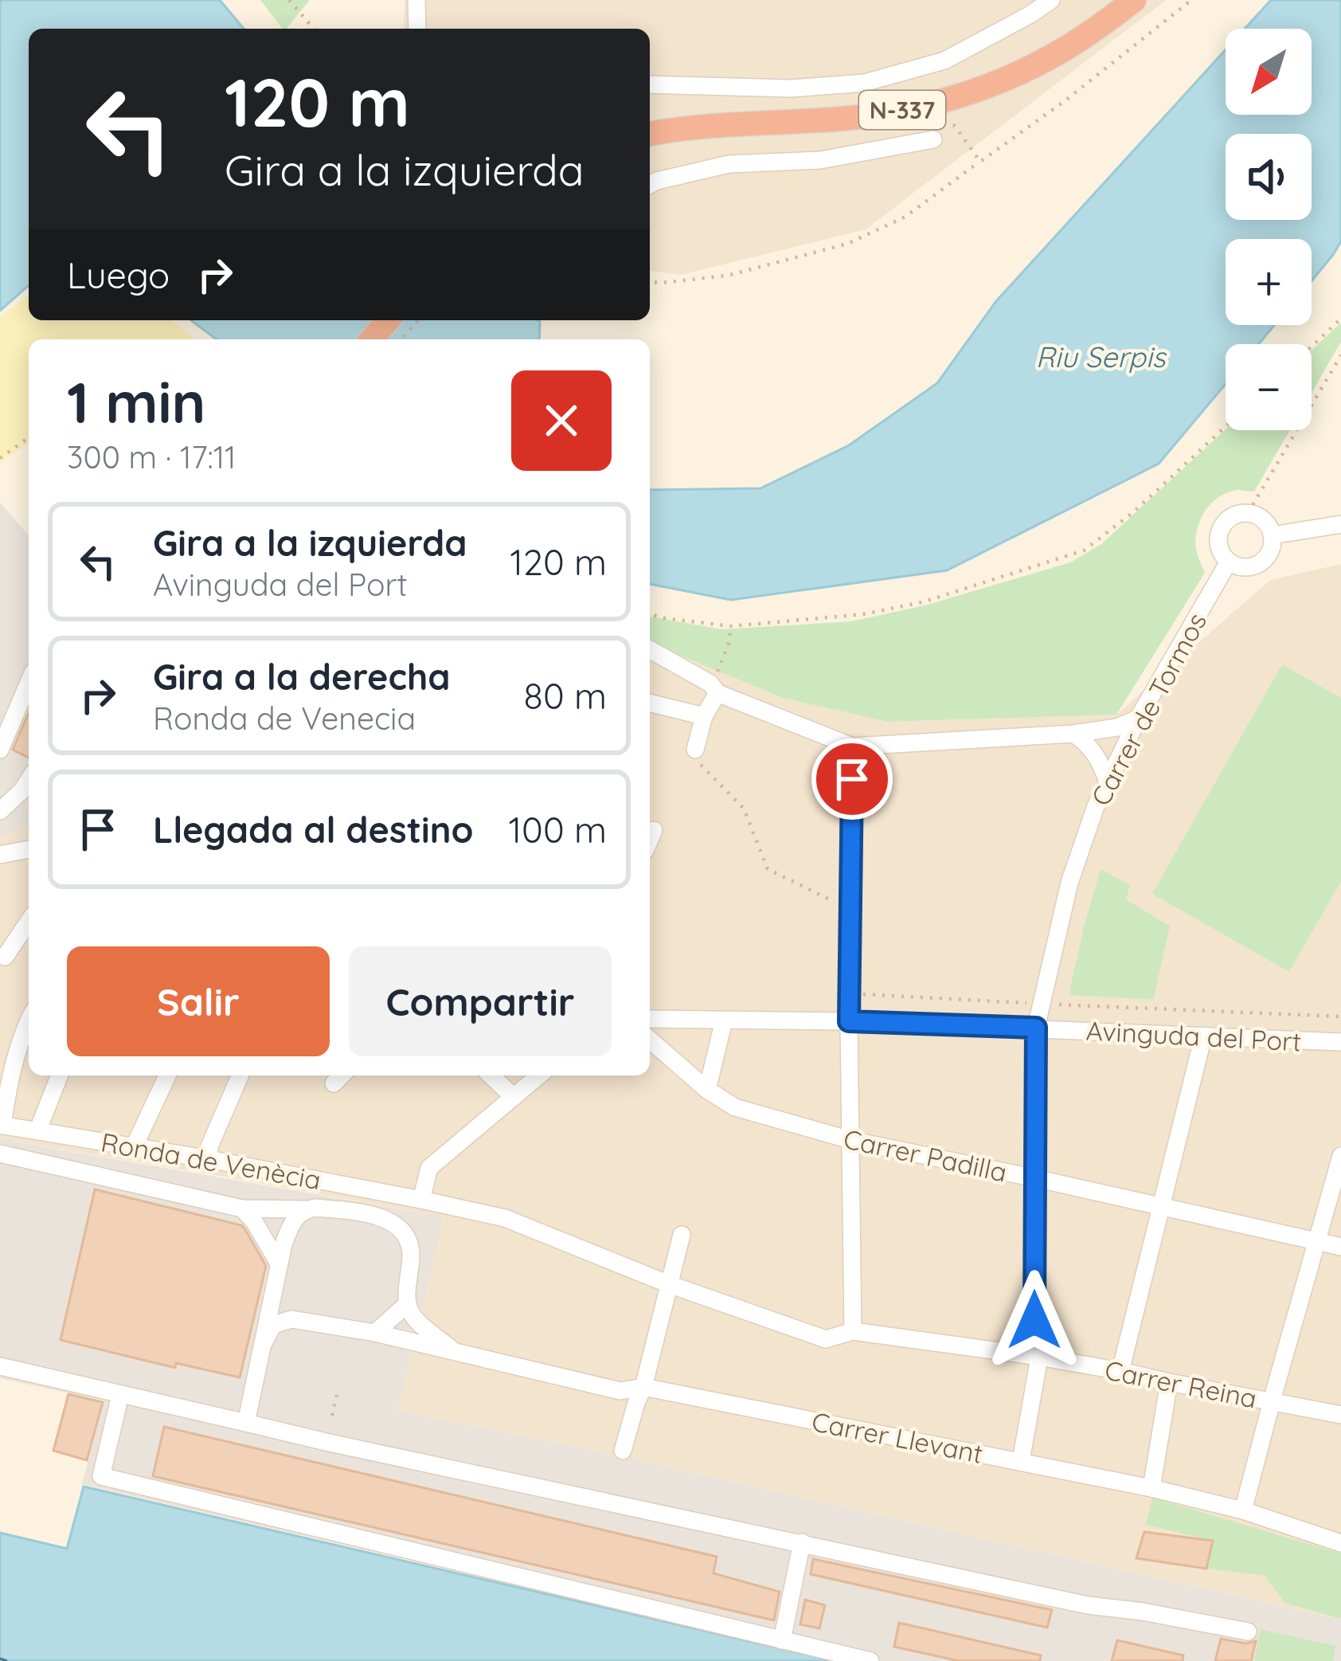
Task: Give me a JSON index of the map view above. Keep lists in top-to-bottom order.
{
  "streets": {
    "highway": ["N-337"],
    "street": [
      "Carrer de Tormos",
      "Avinguda del Port",
      "Carrer Padilla",
      "Ronda de Venècia",
      "Carrer Reina",
      "Carrer Llevant"
    ]
  },
  "crossings": [
    ["Carrer de Tormos", "Avinguda del Port"],
    ["Carrer de Tormos", "Carrer Padilla"],
    ["Carrer de Tormos", "Carrer Reina"],
    ["Carrer de Tormos", "Carrer Llevant"],
    ["Ronda de Venècia", "Carrer Reina"]
  ],
  "water": ["Riu Serpis"],
  "north": "bottom left",
  "page": {
    "map_buttons": ["+", "−"],
    "turn": ["120 m", "Gira a la izquierda"],
    "then": "Luego",
    "heading": ["1 min", "300 m · 17:11"],
    "list": [
      {
        "name": "Gira a la izquierda",
        "note": "Avinguda del Port",
        "value": "120 m"
      },
      {
        "name": "Gira a la derecha",
        "note": "Ronda de Venecia",
        "value": "80 m"
      },
      {
        "name": "Llegada al destino",
        "value": "100 m"
      }
    ],
    "buttons": ["Salir", "Compartir"]
  }
}
